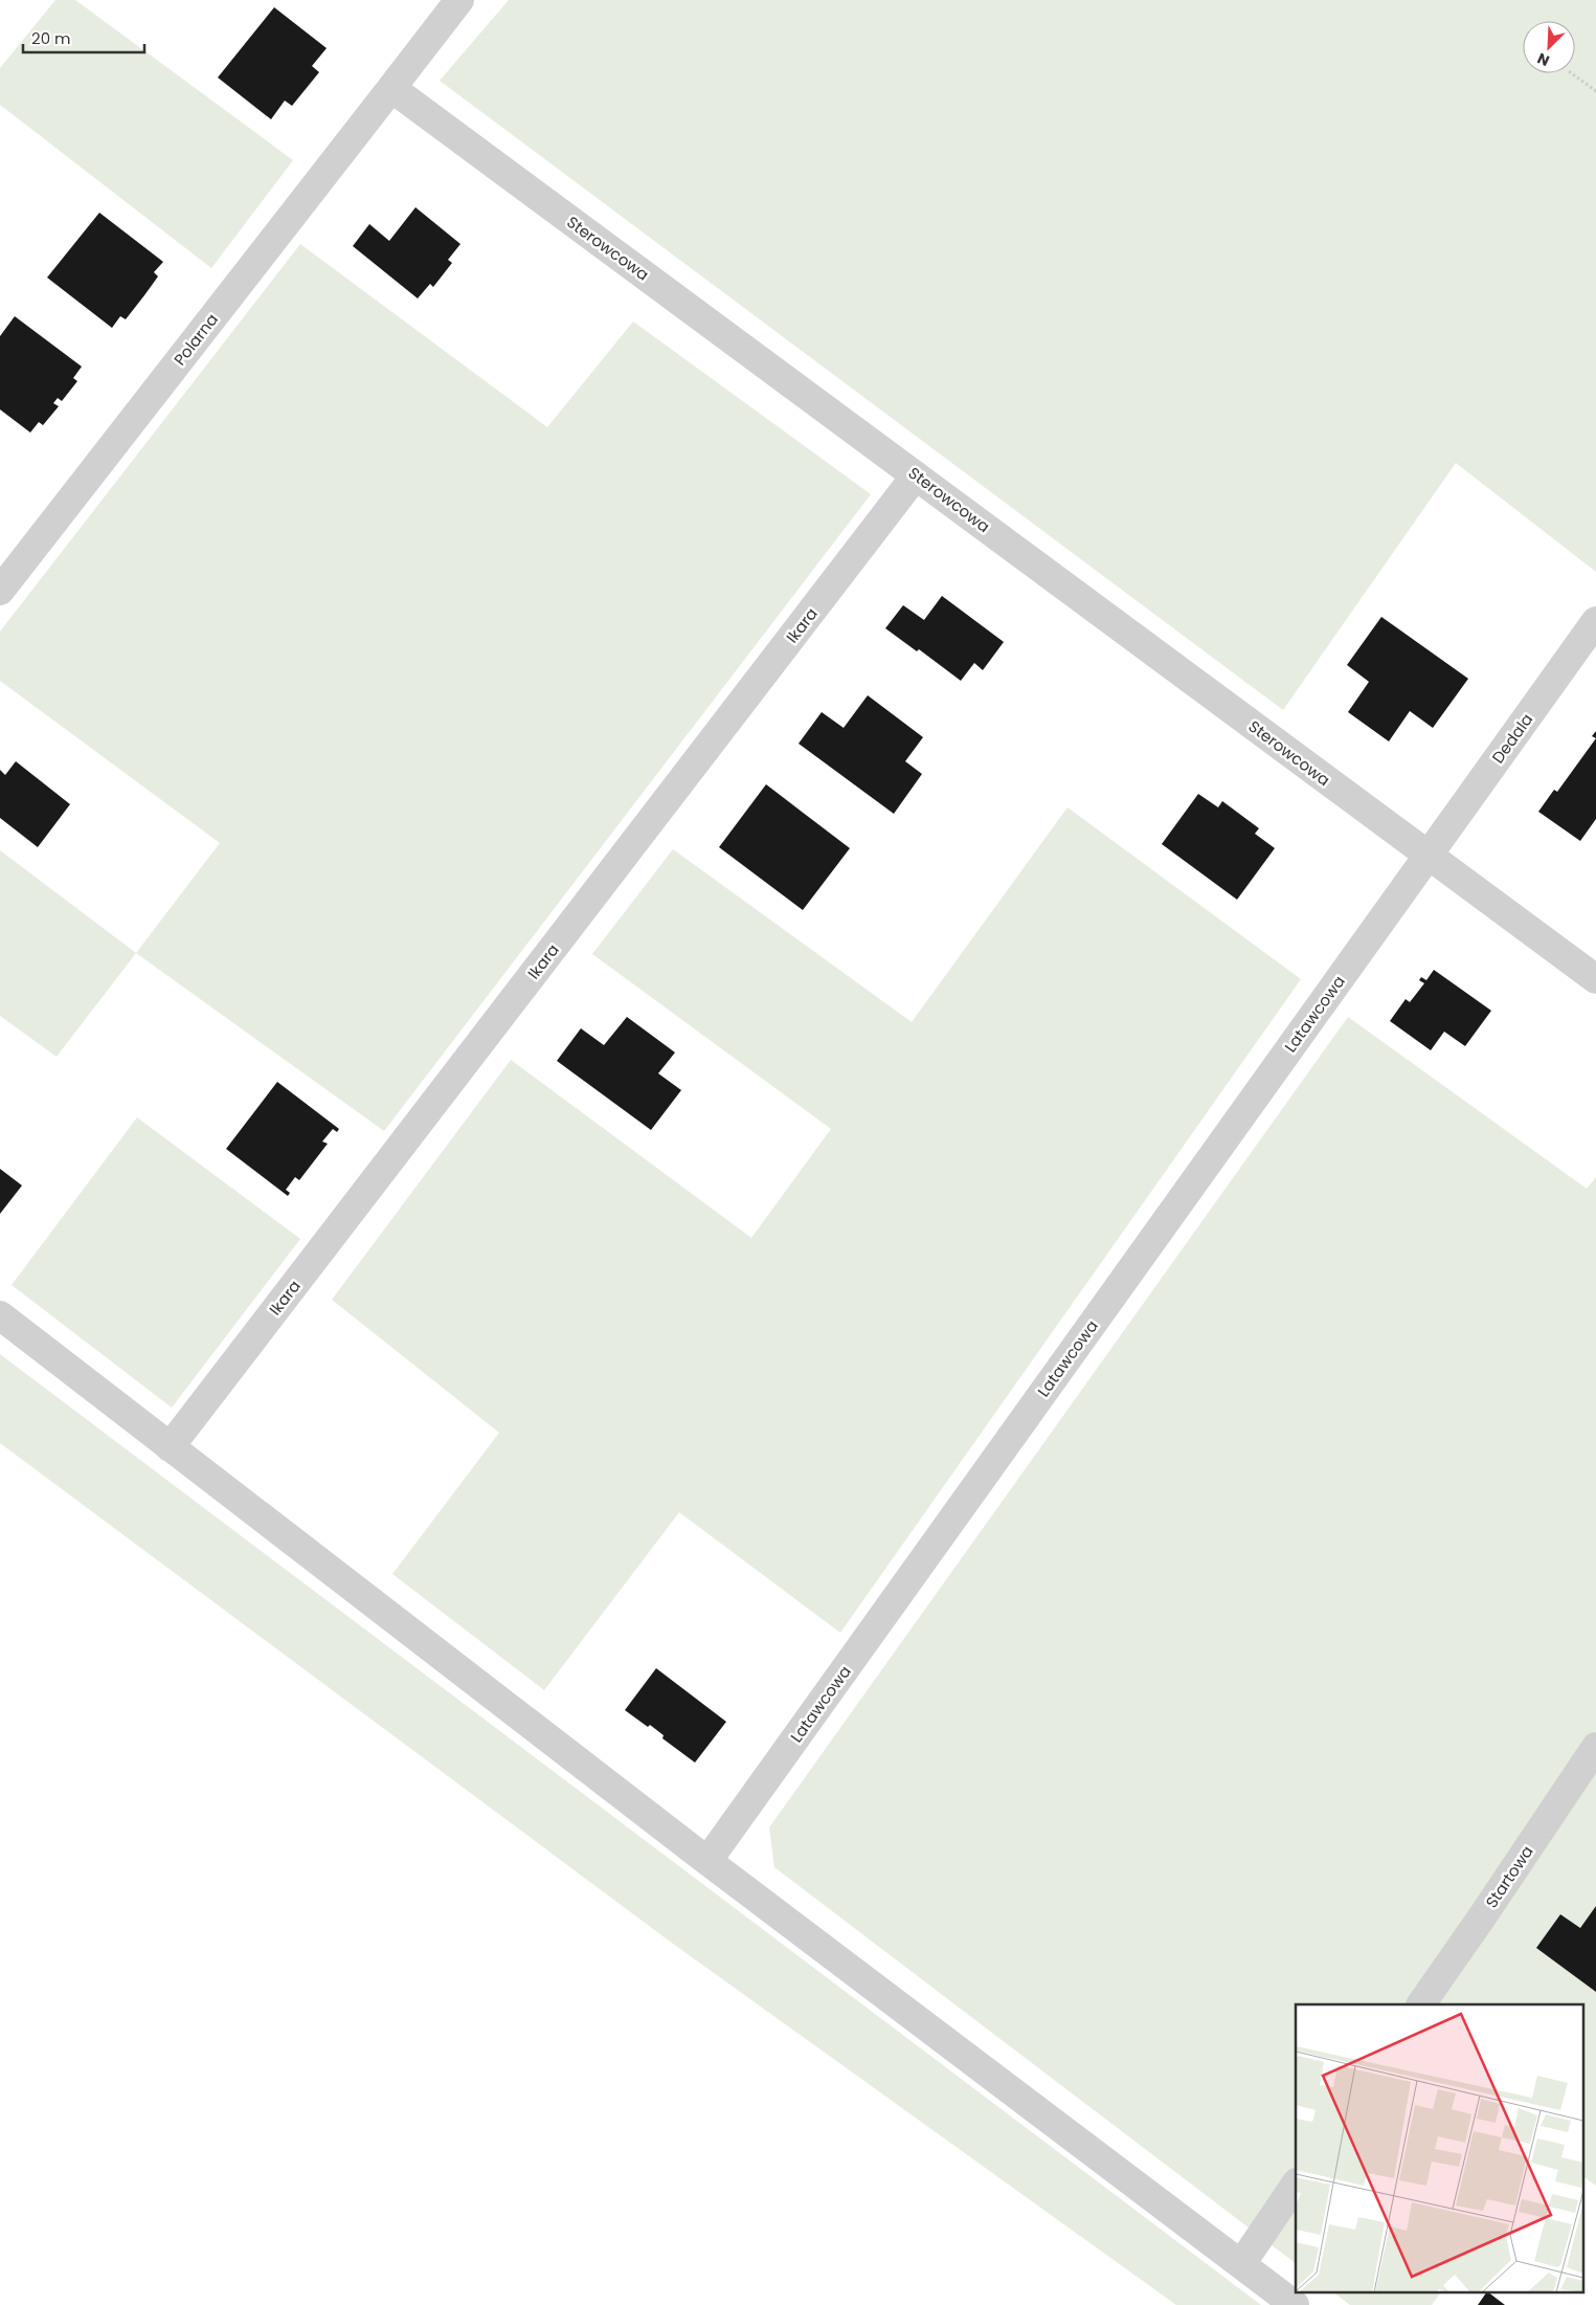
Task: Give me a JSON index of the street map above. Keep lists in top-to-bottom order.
{
  "streets": {
    "street": [
      "Sterowcowa",
      "Polarna",
      "Ikara",
      "Dedala",
      "Latawcowa",
      "Startowa"
    ]
  },
  "crossings": [
    ["Sterowcowa", "Polarna"],
    ["Sterowcowa", "Ikara"],
    ["Sterowcowa", "Dedala"],
    ["Sterowcowa", "Latawcowa"],
    ["Dedala", "Latawcowa"]
  ],
  "scale_bar": "20 m",
  "north": "bottom left"
}
